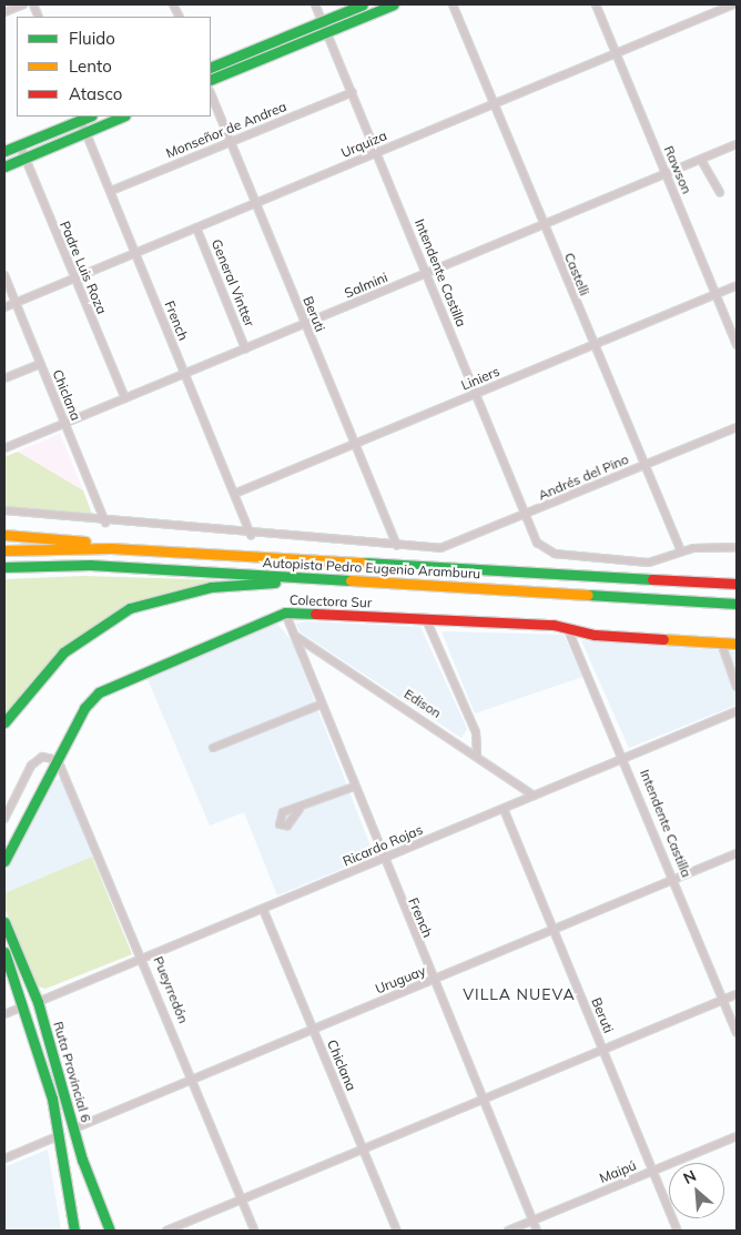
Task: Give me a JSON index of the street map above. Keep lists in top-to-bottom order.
{
  "streets": {
    "main road": ["Autopista Pedro Eugenio Aramburu", "Colectora Sur", "Ruta Provincial 6"],
    "street": [
      "Monseñor de Andrea",
      "Urquiza",
      "Rawson",
      "Padre Luis Roza",
      "Intendente Castilla",
      "Castelli",
      "General Vintter",
      "Salmini",
      "Beruti",
      "French",
      "Liniers",
      "Chiclana",
      "Andrés del Pino",
      "Edison",
      "Ricardo Rojas",
      "Uruguay",
      "Pueyrredón",
      "Maipú"
    ]
  },
  "crossings": [
    ["Monseñor de Andrea", "Intendente Castilla"],
    ["Monseñor de Andrea", "Beruti"],
    ["Monseñor de Andrea", "French"],
    ["Urquiza", "Rawson"],
    ["Urquiza", "Padre Luis Roza"],
    ["Urquiza", "Intendente Castilla"],
    ["Urquiza", "Castelli"],
    ["Urquiza", "General Vintter"],
    ["Urquiza", "Beruti"],
    ["Urquiza", "French"],
    ["Urquiza", "Chiclana"],
    ["Rawson", "Salmini"],
    ["Rawson", "Liniers"],
    ["Padre Luis Roza", "Salmini"],
    ["Intendente Castilla", "Castelli"],
    ["Intendente Castilla", "Salmini"],
    ["Intendente Castilla", "Liniers"],
    ["Intendente Castilla", "Andrés del Pino"],
    ["Intendente Castilla", "Colectora Sur"],
    ["Intendente Castilla", "Ricardo Rojas"],
    ["Intendente Castilla", "Uruguay"],
    ["Castelli", "Salmini"],
    ["Castelli", "Liniers"],
    ["Castelli", "Andrés del Pino"],
    ["General Vintter", "Salmini"],
    ["Salmini", "Beruti"],
    ["Salmini", "French"],
    ["Salmini", "Chiclana"],
    ["Beruti", "Liniers"],
    ["Beruti", "Andrés del Pino"],
    ["Beruti", "Ricardo Rojas"],
    ["Beruti", "Uruguay"],
    ["Beruti", "Maipú"],
    ["French", "Liniers"],
    ["French", "Colectora Sur"],
    ["French", "Edison"],
    ["French", "Ricardo Rojas"],
    ["French", "Uruguay"],
    ["French", "Maipú"],
    ["Chiclana", "Ricardo Rojas"],
    ["Chiclana", "Uruguay"],
    ["Colectora Sur", "Pueyrredón"],
    ["Edison", "Ricardo Rojas"],
    ["Ricardo Rojas", "Pueyrredón"],
    ["Ricardo Rojas", "Ruta Provincial 6"],
    ["Uruguay", "Pueyrredón"],
    ["Uruguay", "Ruta Provincial 6"]
  ],
  "districts": ["VILLA NUEVA"],
  "legend": ["Fluido", "Lento", "Atasco"],
  "north": "top left"
}
